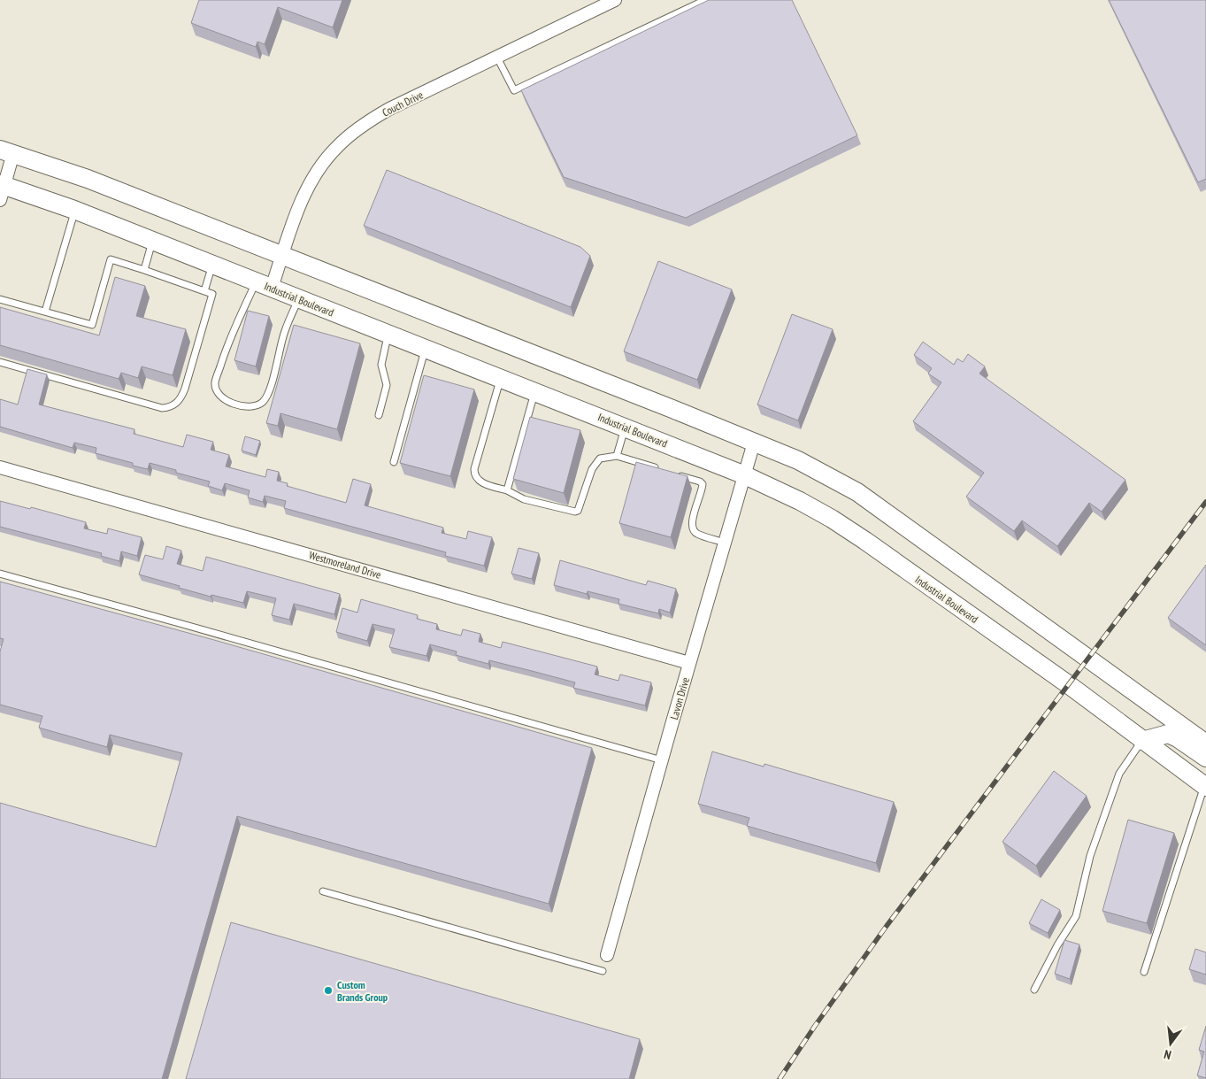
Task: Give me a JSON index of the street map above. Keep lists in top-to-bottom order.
{
  "streets": {
    "main road": ["Industrial Boulevard"],
    "street": ["Couch Drive", "Westmoreland Drive", "Lavon Drive"]
  },
  "crossings": [
    ["Couch Drive", "Industrial Boulevard"],
    ["Industrial Boulevard", "Lavon Drive"],
    ["Westmoreland Drive", "Lavon Drive"]
  ],
  "places": ["Custom Brands Group"],
  "north": "bottom"
}
